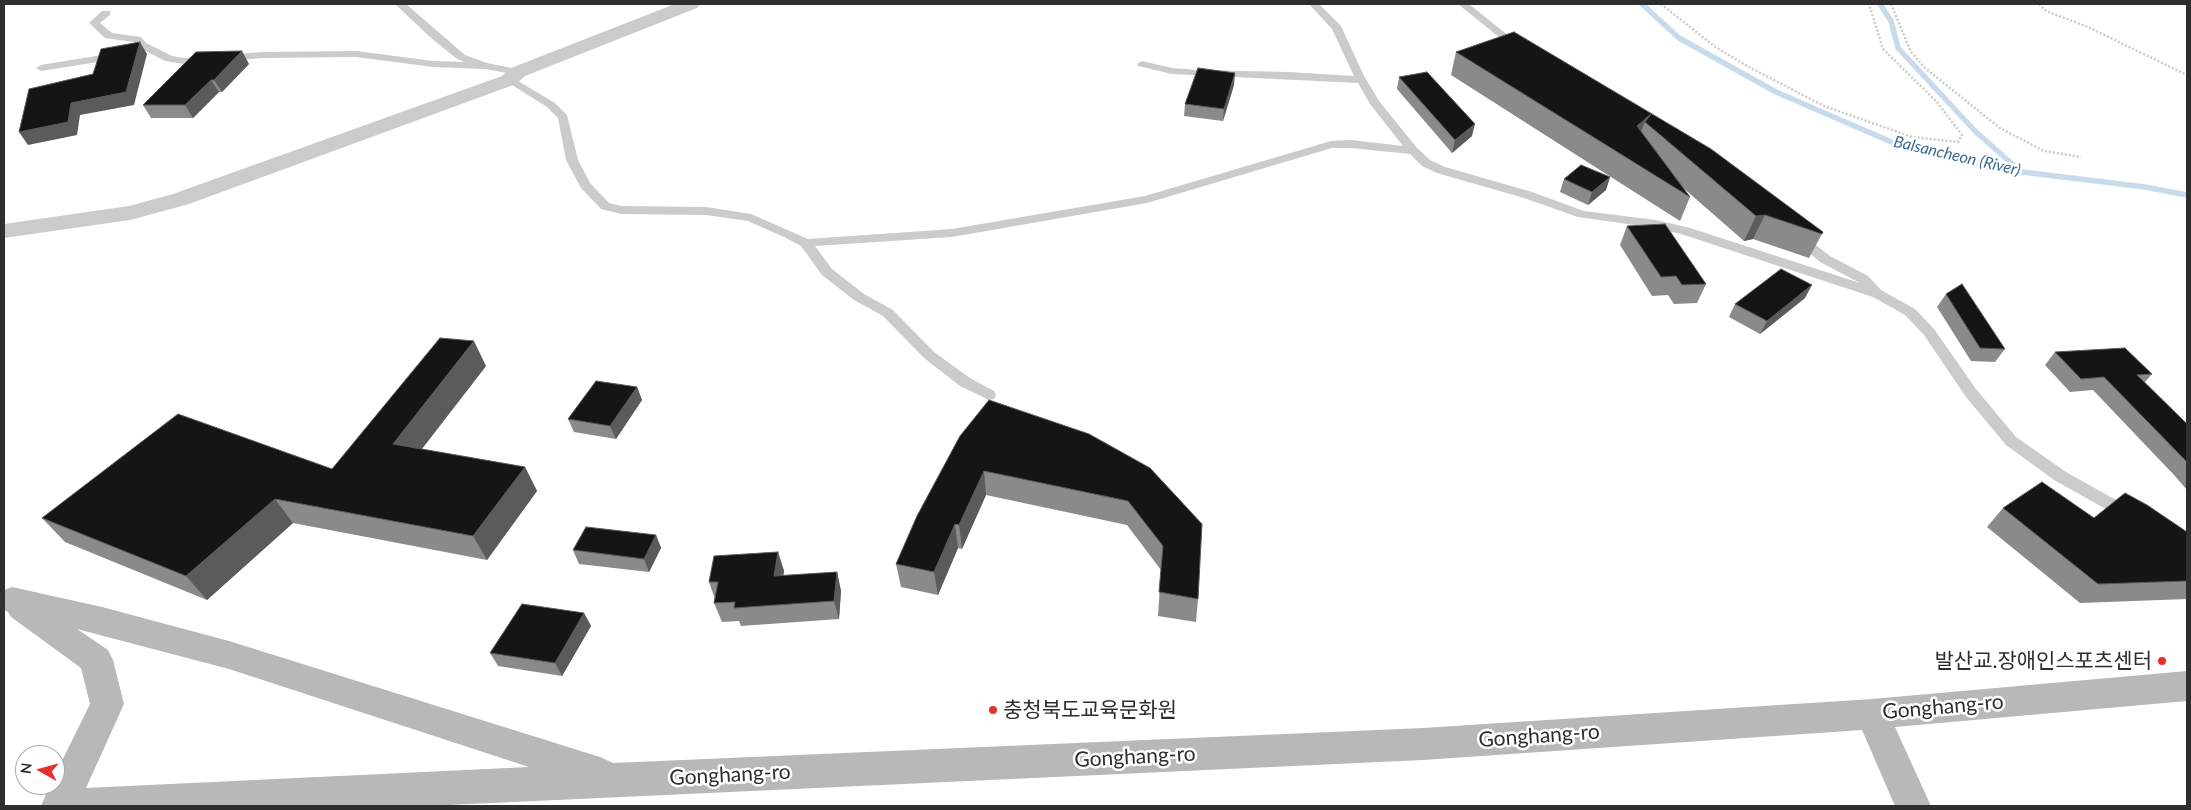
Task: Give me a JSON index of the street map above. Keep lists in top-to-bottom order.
{
  "streets": {
    "main road": ["Gonghang-ro"]
  },
  "water": ["Balsancheon (River)"],
  "places": ["발산교.장애인스포츠센터", "충청북도교육문화원"],
  "north": "left"
}
